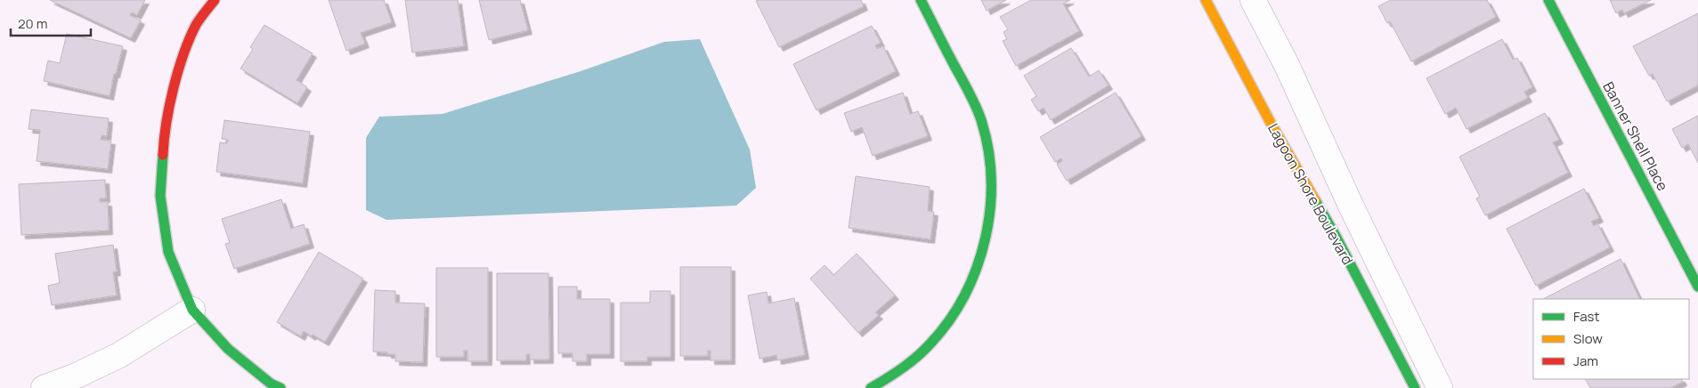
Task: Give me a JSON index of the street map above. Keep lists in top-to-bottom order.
{
  "streets": {
    "street": ["Banner Shell Place", "Lagoon Shore Boulevard"]
  },
  "legend": ["Fast", "Slow", "Jam"],
  "scale_bar": "20 m"
}
